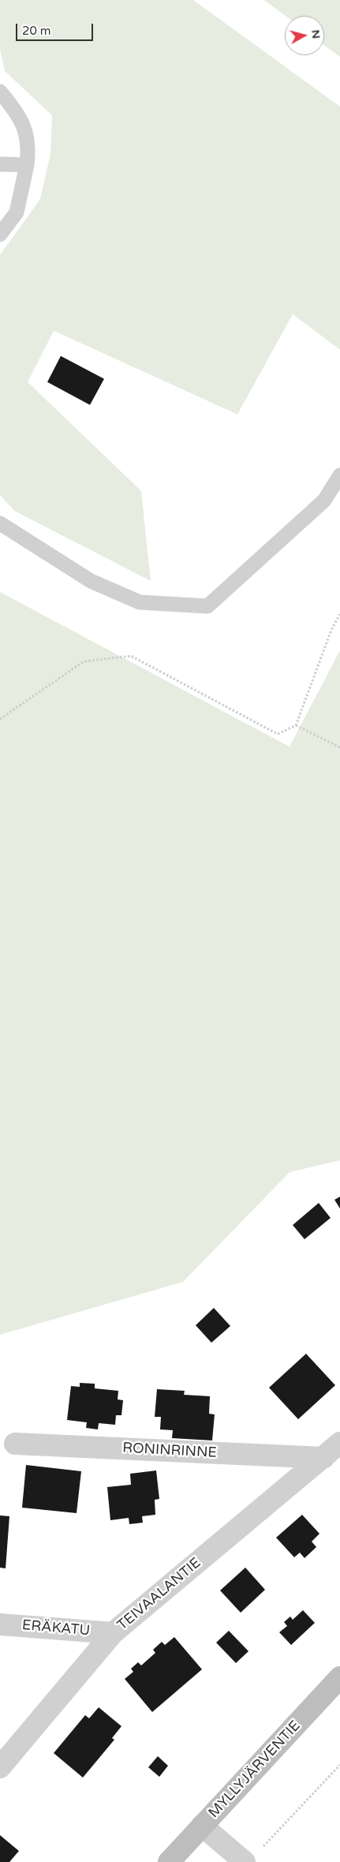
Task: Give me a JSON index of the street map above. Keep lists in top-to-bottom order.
{
  "streets": {
    "main road": ["MYLLYJÄRVENTIE"],
    "street": ["RONINRINNE", "TEIVAALANTIE", "ERÄKATU"]
  },
  "crossings": [
    ["RONINRINNE", "TEIVAALANTIE"],
    ["TEIVAALANTIE", "ERÄKATU"]
  ],
  "scale_bar": "20 m",
  "north": "right"
}
